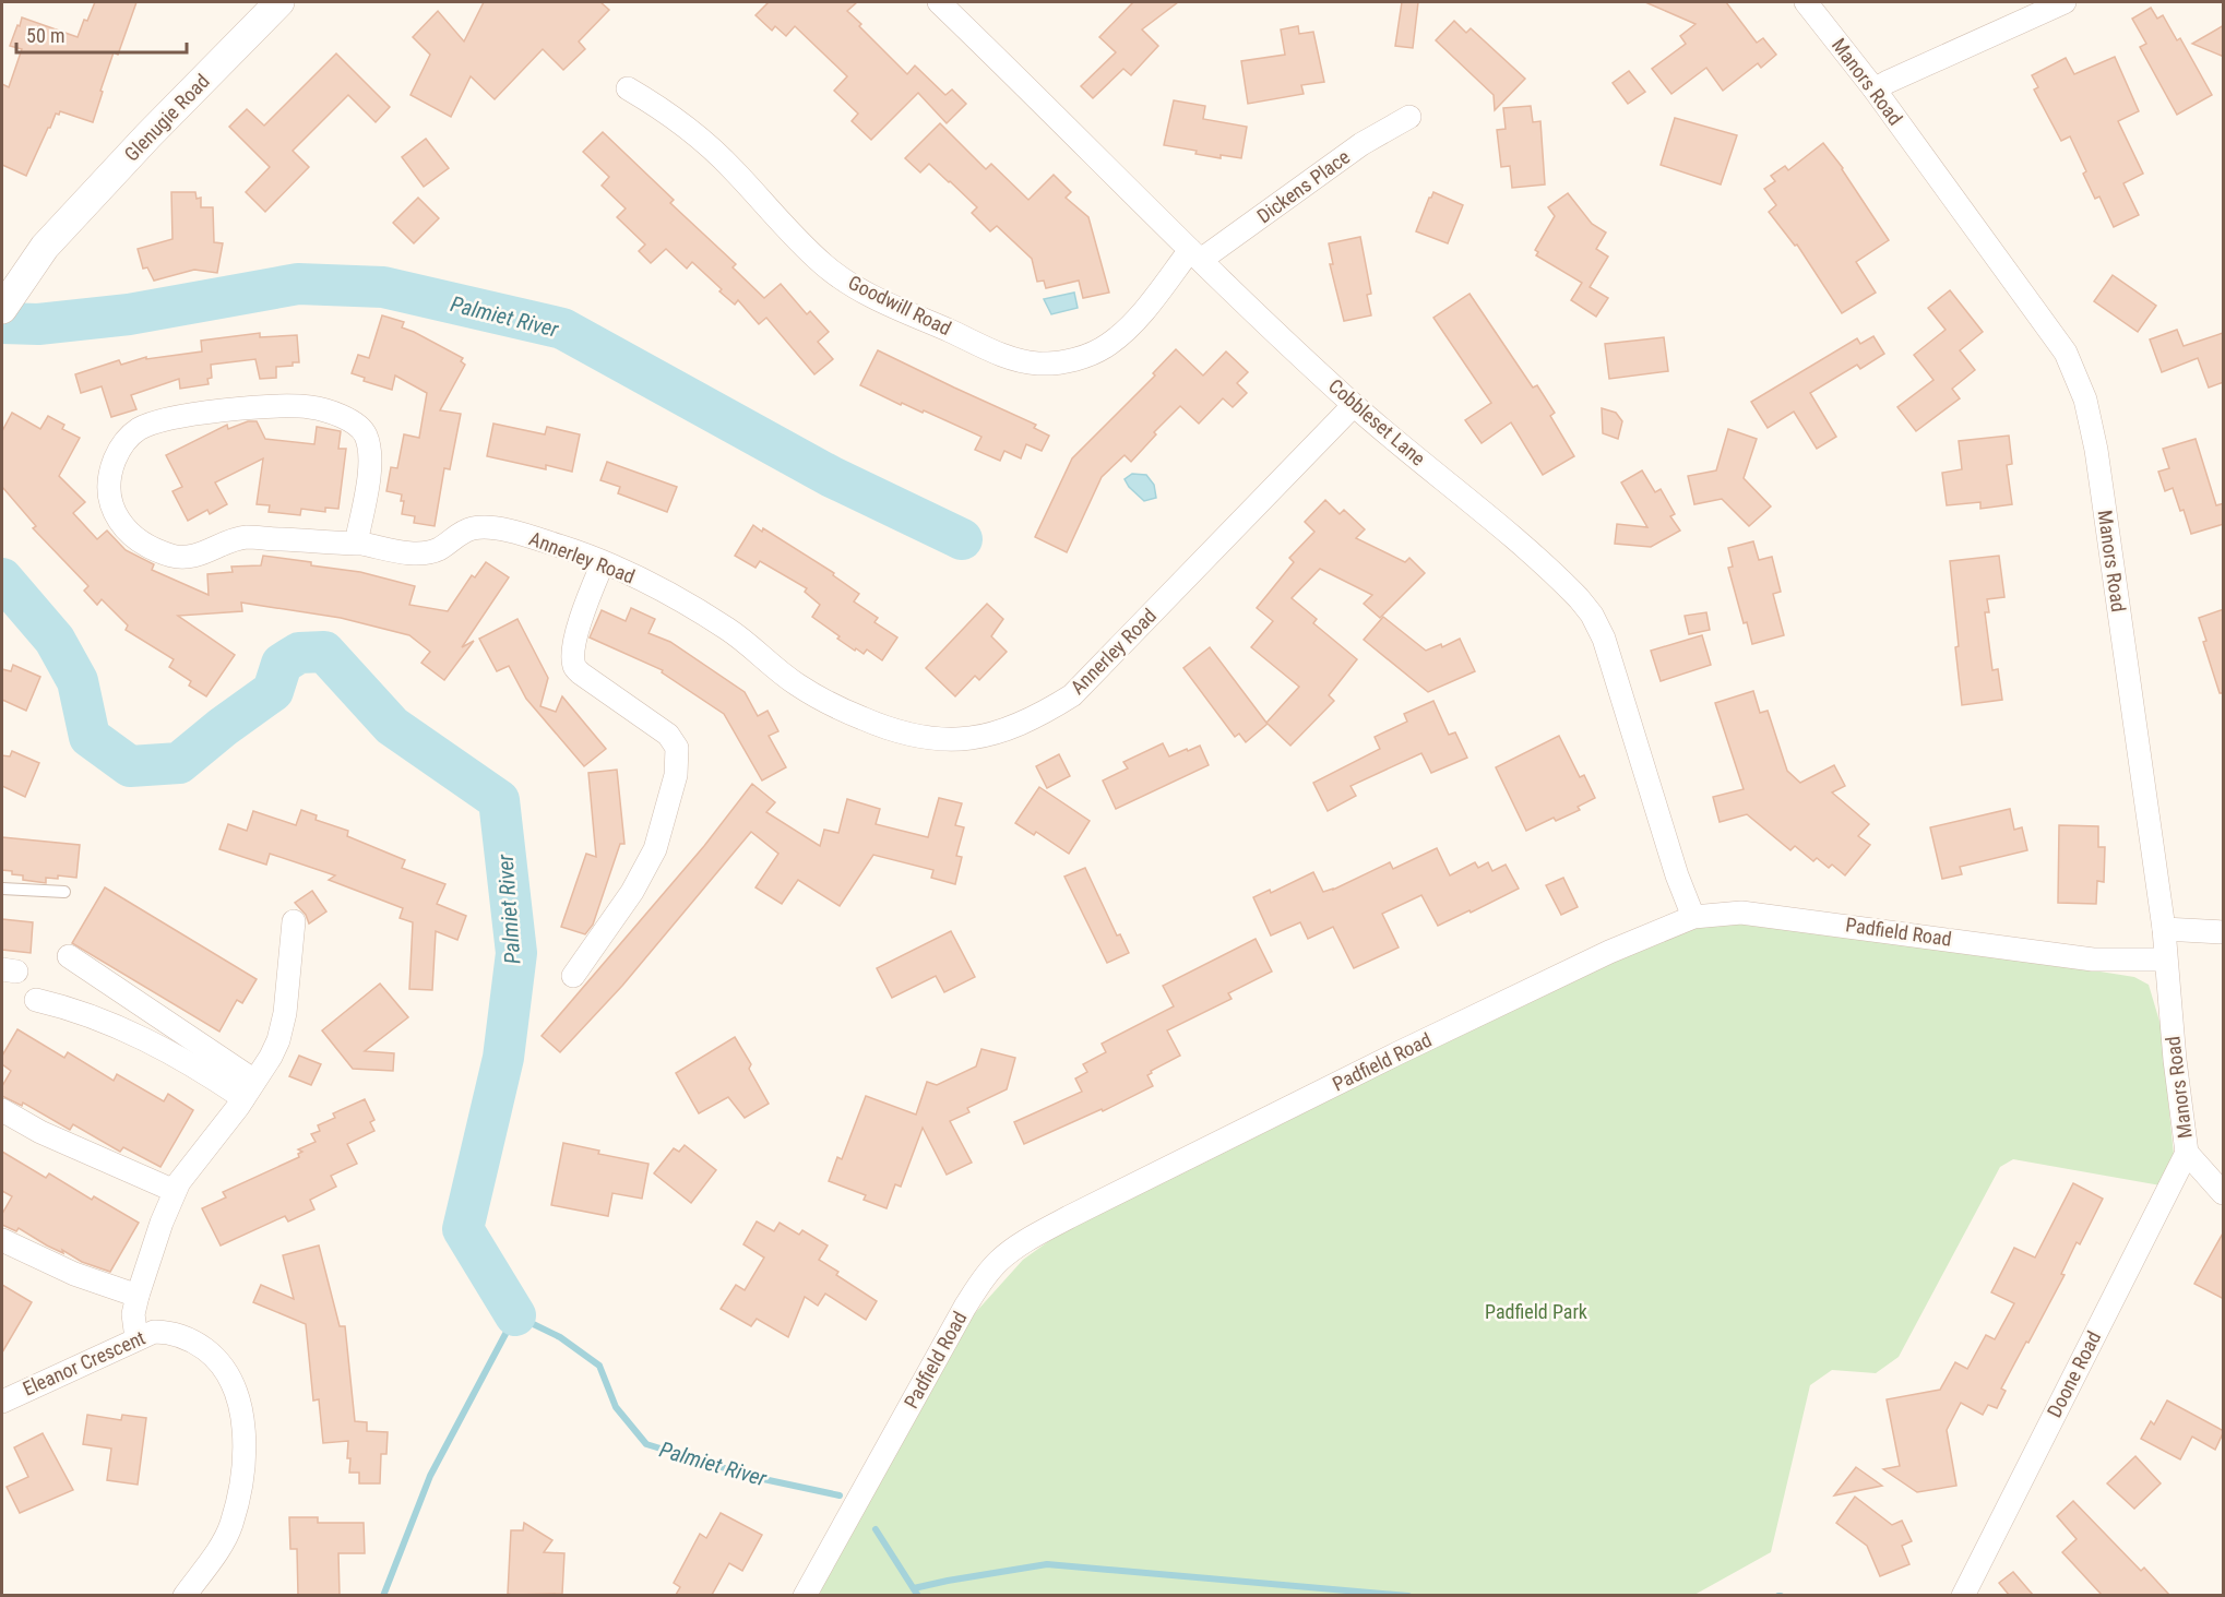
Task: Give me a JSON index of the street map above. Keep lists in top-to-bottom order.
{
  "streets": {
    "street": [
      "Manors Road",
      "Glenugie Road",
      "Dickens Place",
      "Goodwill Road",
      "Cobbleset Lane",
      "Annerley Road",
      "Padfield Road",
      "Eleanor Crescent",
      "Doone Road"
    ]
  },
  "crossings": [
    ["Manors Road", "Padfield Road"],
    ["Manors Road", "Doone Road"],
    ["Dickens Place", "Goodwill Road"],
    ["Dickens Place", "Cobbleset Lane"],
    ["Goodwill Road", "Cobbleset Lane"],
    ["Cobbleset Lane", "Annerley Road"],
    ["Cobbleset Lane", "Padfield Road"]
  ],
  "water": ["Palmiet River"],
  "parks": ["Padfield Park"],
  "scale_bar": "50 m"
}
